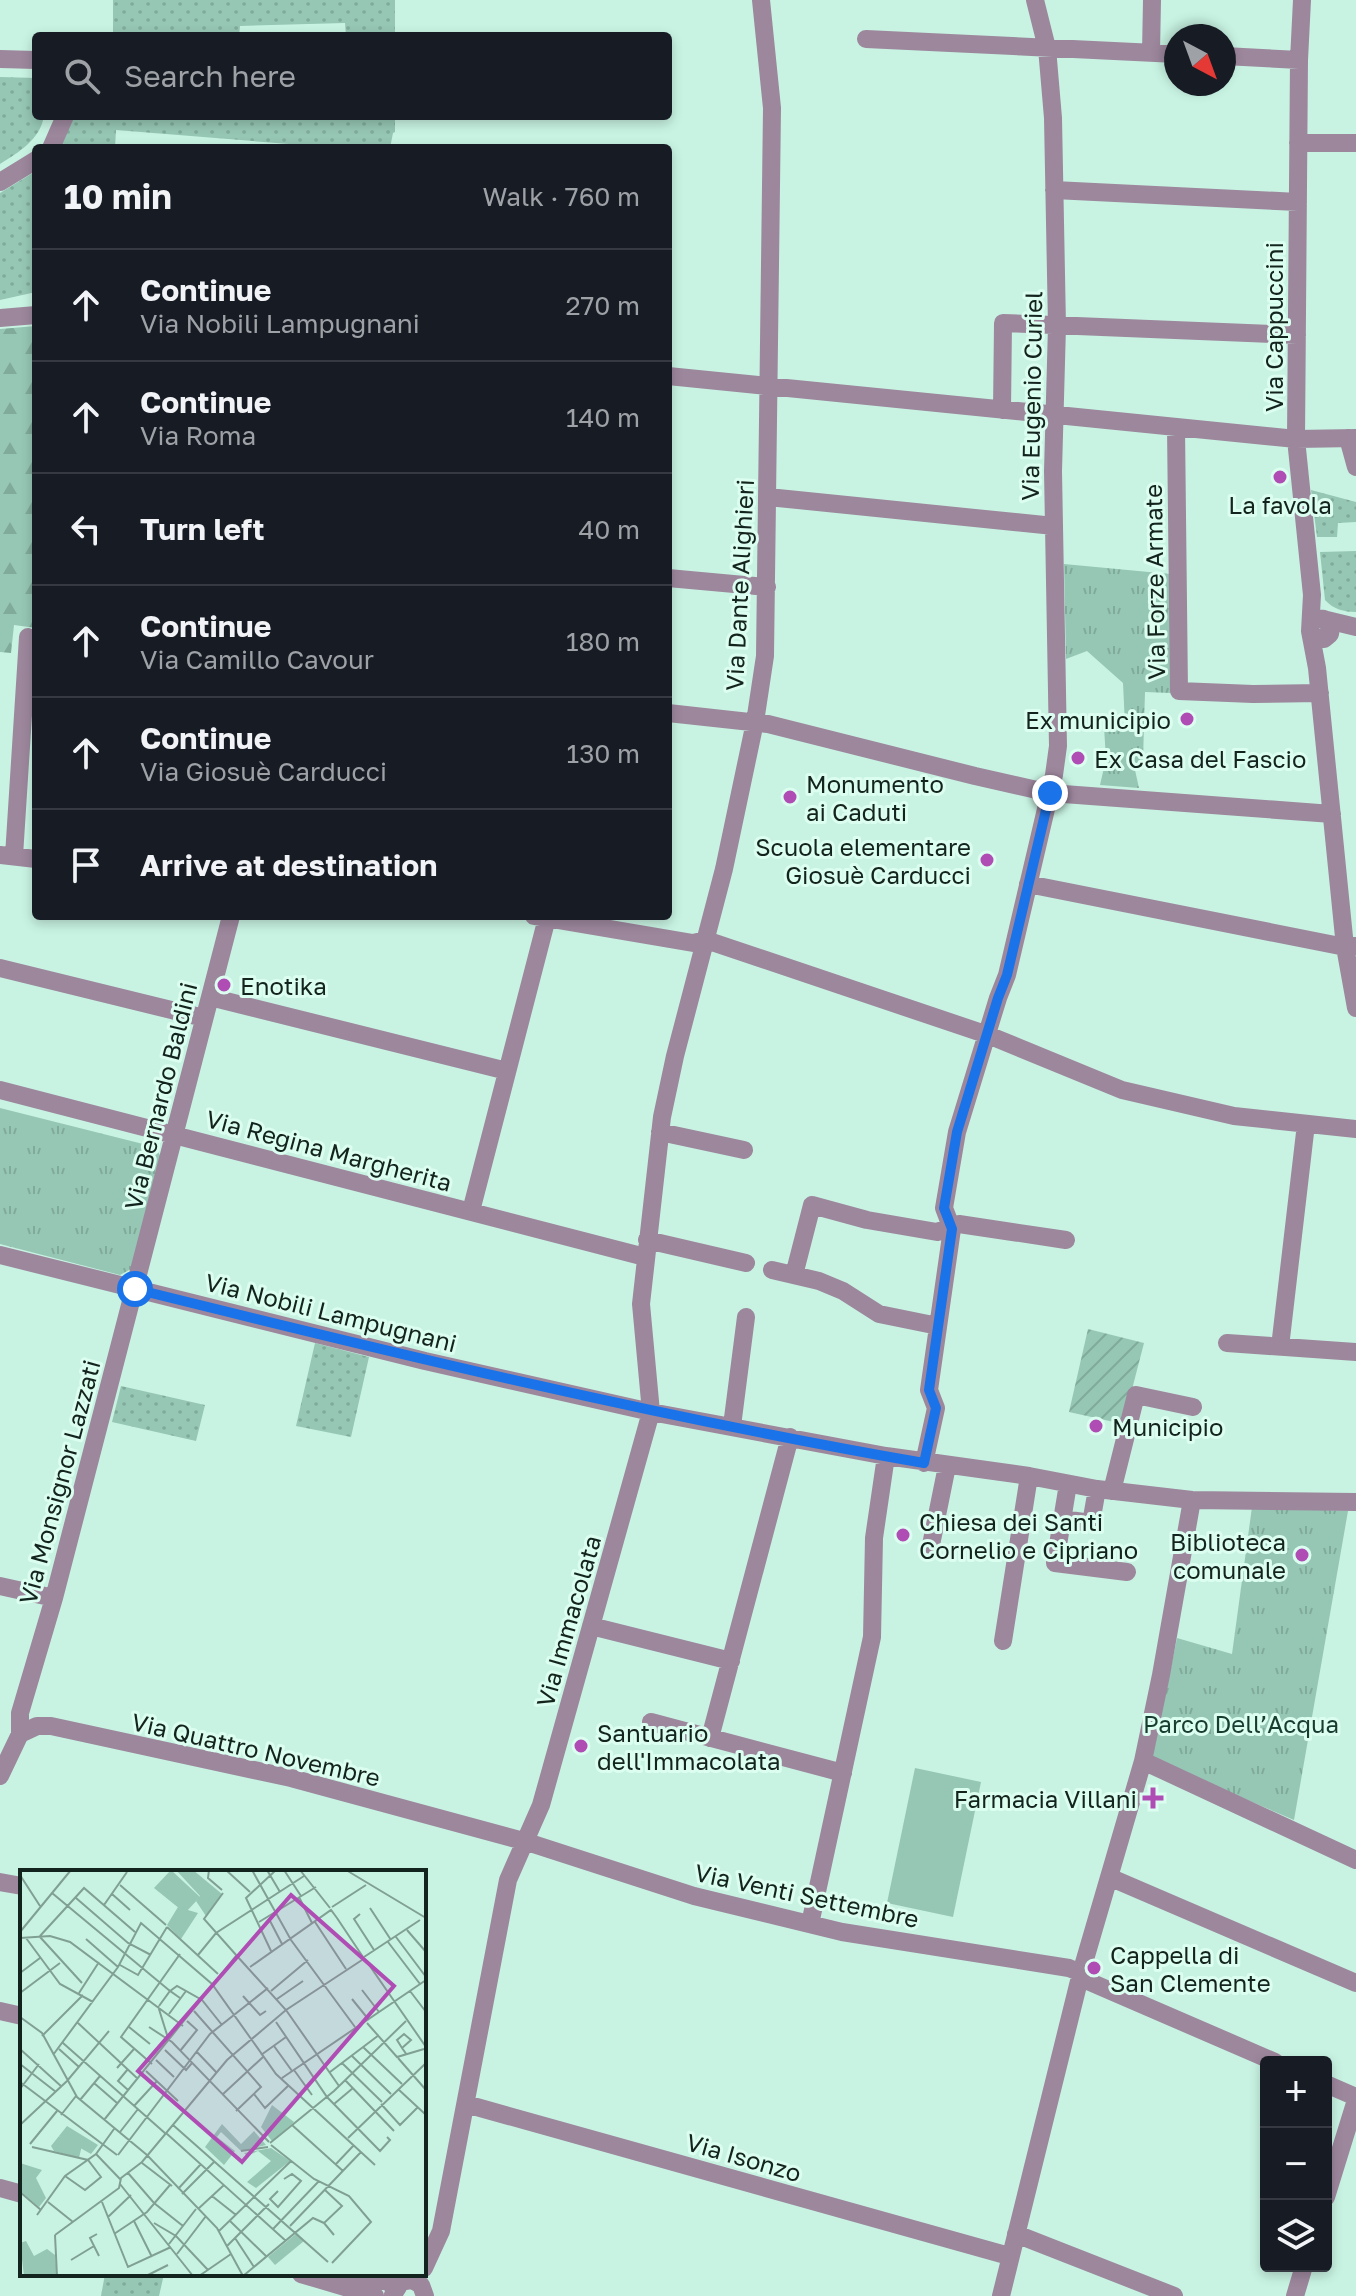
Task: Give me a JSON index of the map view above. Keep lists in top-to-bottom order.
{
  "streets": {
    "street": [
      "Via Cappuccini",
      "Via Eugenio Curiel",
      "Via Forze Armate",
      "Via Dante Alighieri",
      "Via Bernardo Baldini",
      "Via Regina Margherita",
      "Via Nobili Lampugnani",
      "Via Monsignor Lazzati",
      "Via Immacolata",
      "Via Quattro Novembre",
      "Via Venti Settembre",
      "Via Isonzo"
    ]
  },
  "crossings": [
    ["Via Cappuccini", "Via Forze Armate"],
    ["Via Eugenio Curiel", "Via Nobili Lampugnani"],
    ["Via Dante Alighieri", "Via Regina Margherita"],
    ["Via Dante Alighieri", "Via Nobili Lampugnani"],
    ["Via Dante Alighieri", "Via Immacolata"],
    ["Via Bernardo Baldini", "Via Regina Margherita"],
    ["Via Bernardo Baldini", "Via Nobili Lampugnani"],
    ["Via Bernardo Baldini", "Via Monsignor Lazzati"],
    ["Via Nobili Lampugnani", "Via Monsignor Lazzati"],
    ["Via Nobili Lampugnani", "Via Immacolata"],
    ["Via Monsignor Lazzati", "Via Quattro Novembre"],
    ["Via Immacolata", "Via Quattro Novembre"],
    ["Via Immacolata", "Via Venti Settembre"],
    ["Via Immacolata", "Via Isonzo"],
    ["Via Quattro Novembre", "Via Venti Settembre"]
  ],
  "parks": ["Parco Dell’Acqua"],
  "places": {
    "other": [
      "La favola",
      "Ex municipio",
      "Ex Casa del Fascio",
      "Monumento ai Caduti",
      "Scuola elementare Giosuè Carducci",
      "Enotika",
      "Municipio",
      "Chiesa dei Santi Cornelio e Cipriano",
      "Biblioteca comunale",
      "Santuario dell'Immacolata",
      "Cappella di San Clemente"
    ],
    "health": ["Farmacia Villani"]
  },
  "north": "bottom right",
  "page": {
    "search": "Search here",
    "heading": ["10 min", "Walk · 760 m"],
    "list": [
      ["Continue", "Via Nobili Lampugnani", "270 m"],
      ["Continue", "Via Roma", "140 m"],
      ["Turn left", "40 m"],
      ["Continue", "Via Camillo Cavour", "180 m"],
      ["Continue", "Via Giosuè Carducci", "130 m"],
      "Arrive at destination"
    ],
    "map_buttons": ["+", "−"]
  }
}
